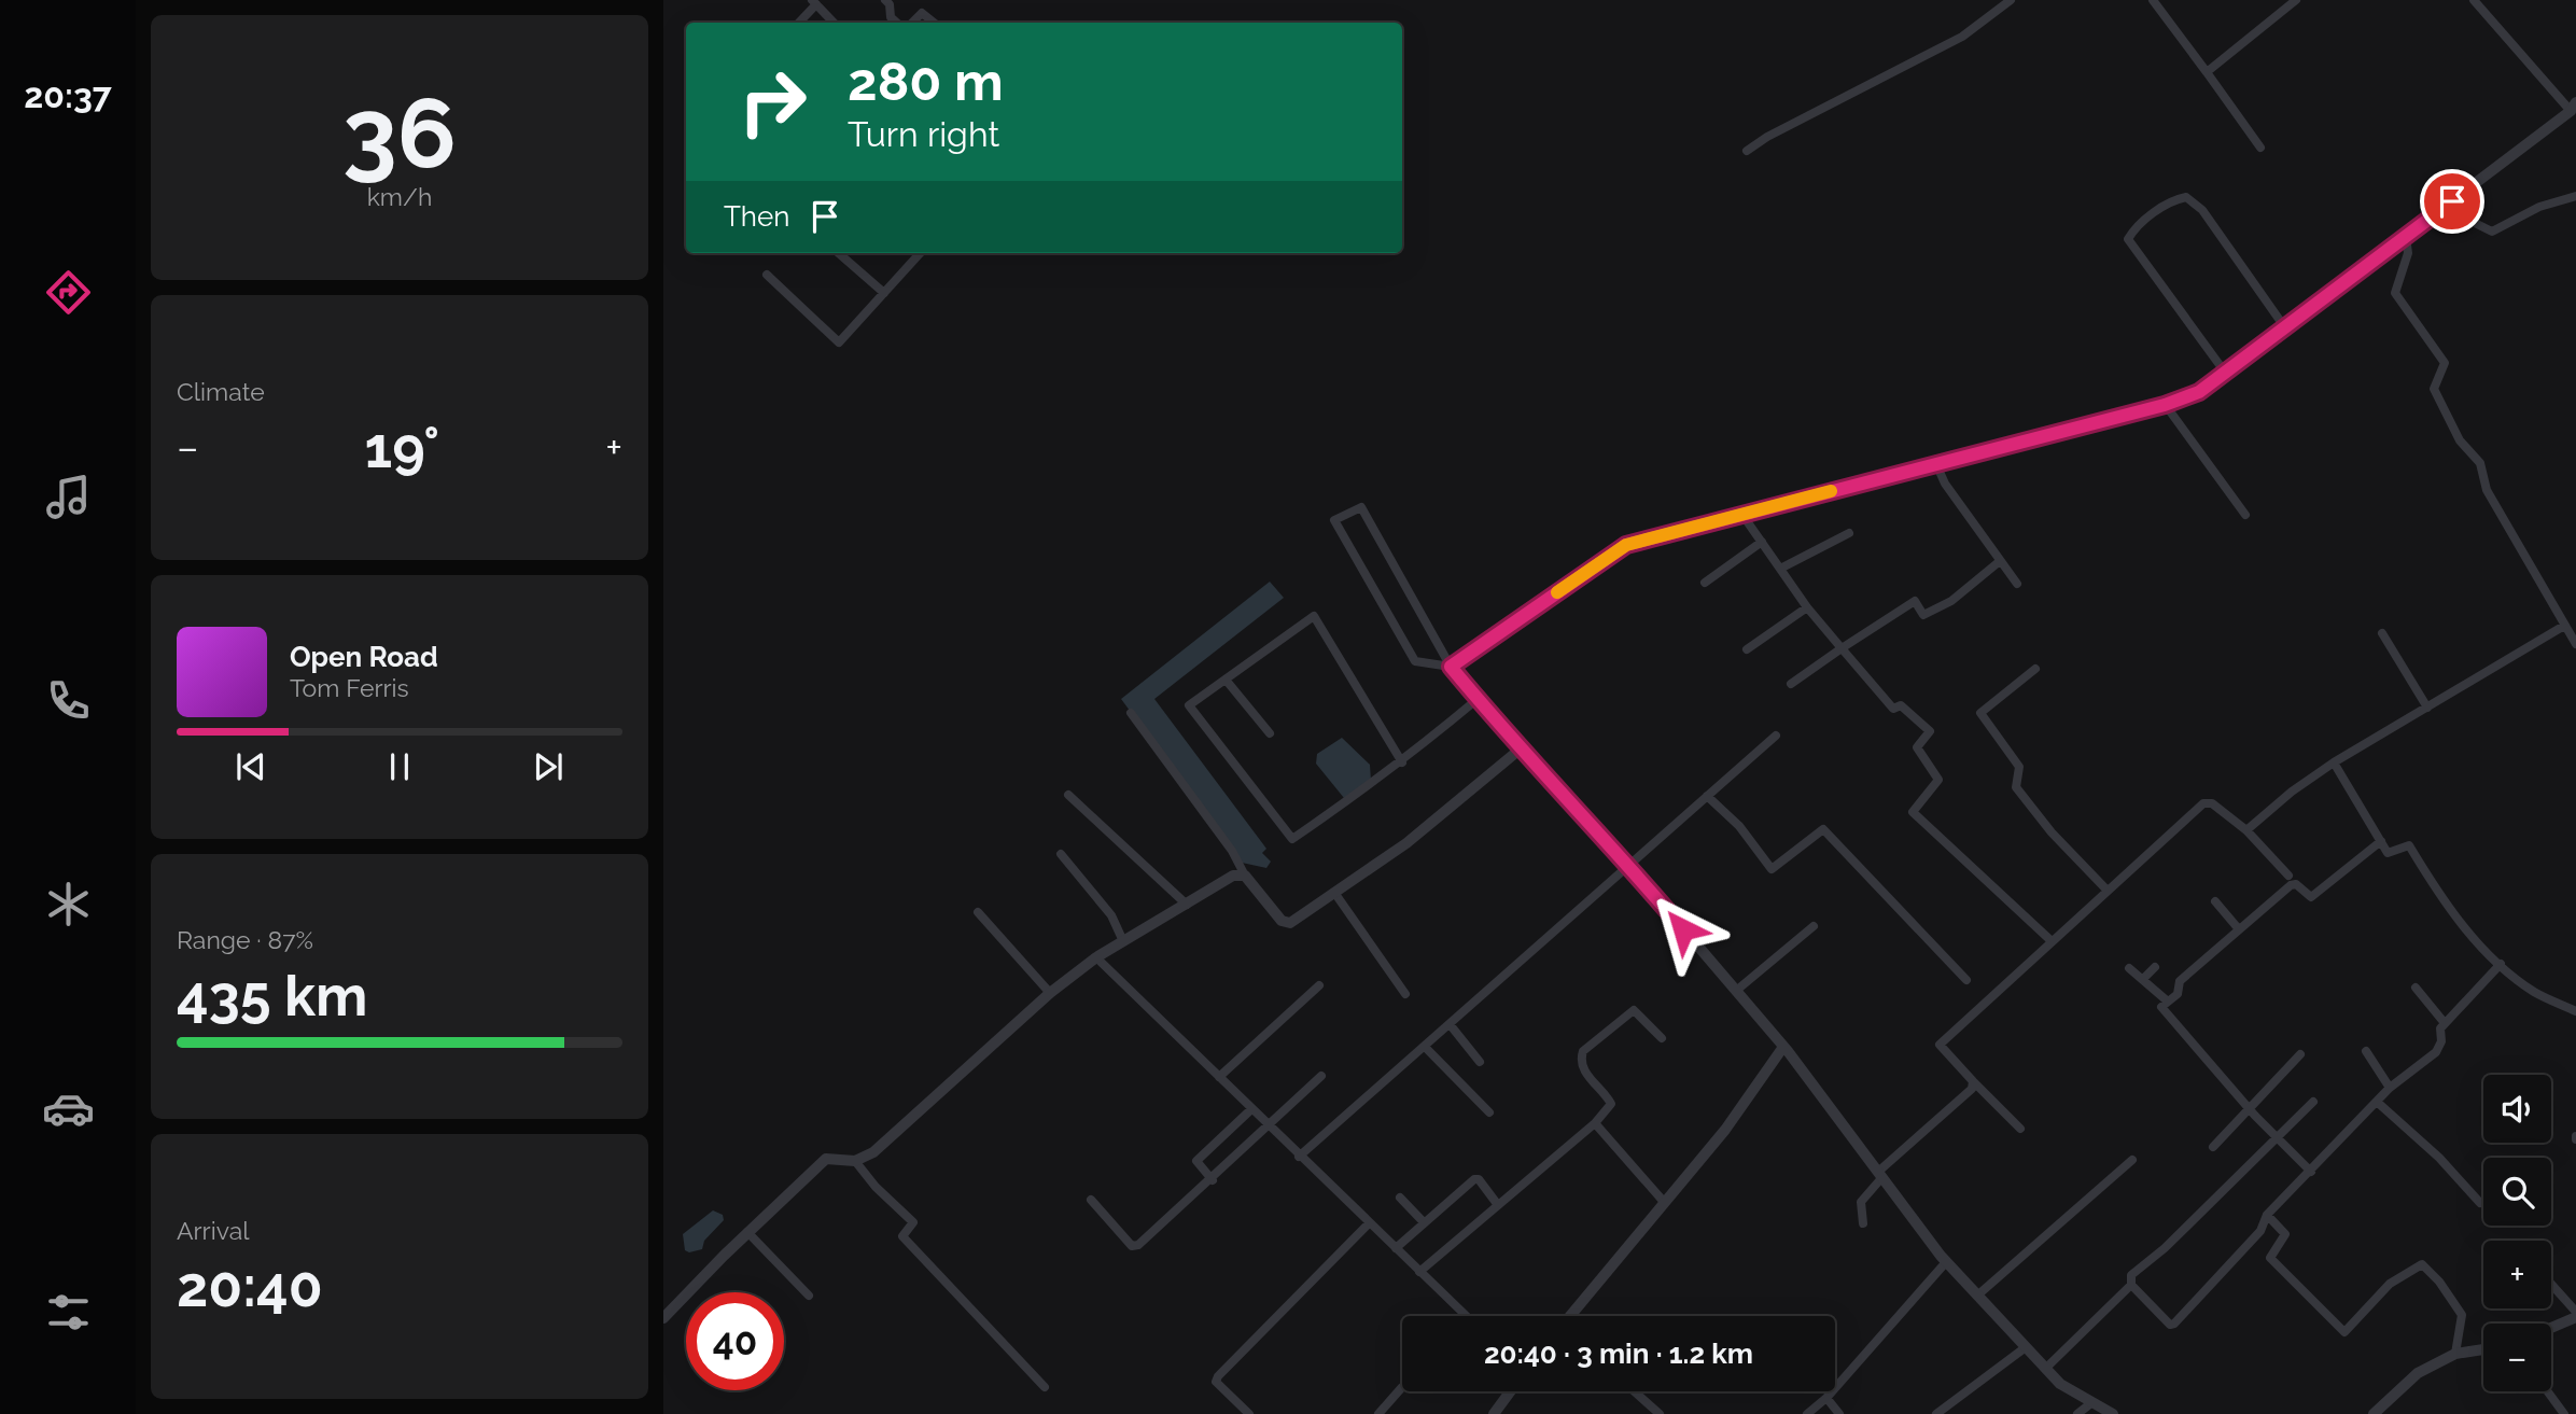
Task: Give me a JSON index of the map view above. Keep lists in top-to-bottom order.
{
  "page": {
    "tabs": "20:37",
    "tile": [
      ["36", "km/h"],
      "Climate",
      ["Range · 87%", "435 km"],
      ["Arrival", "20:40"]
    ],
    "turn": ["280 m", "Turn right"],
    "then": "Then",
    "heat": ["−", "19°", "+"],
    "song": ["Open Road", "Tom Ferris"],
    "map_buttons": ["+", "−"],
    "limit": "40",
    "trip": "20:40 · 3 min · 1.2 km"
  }
}
